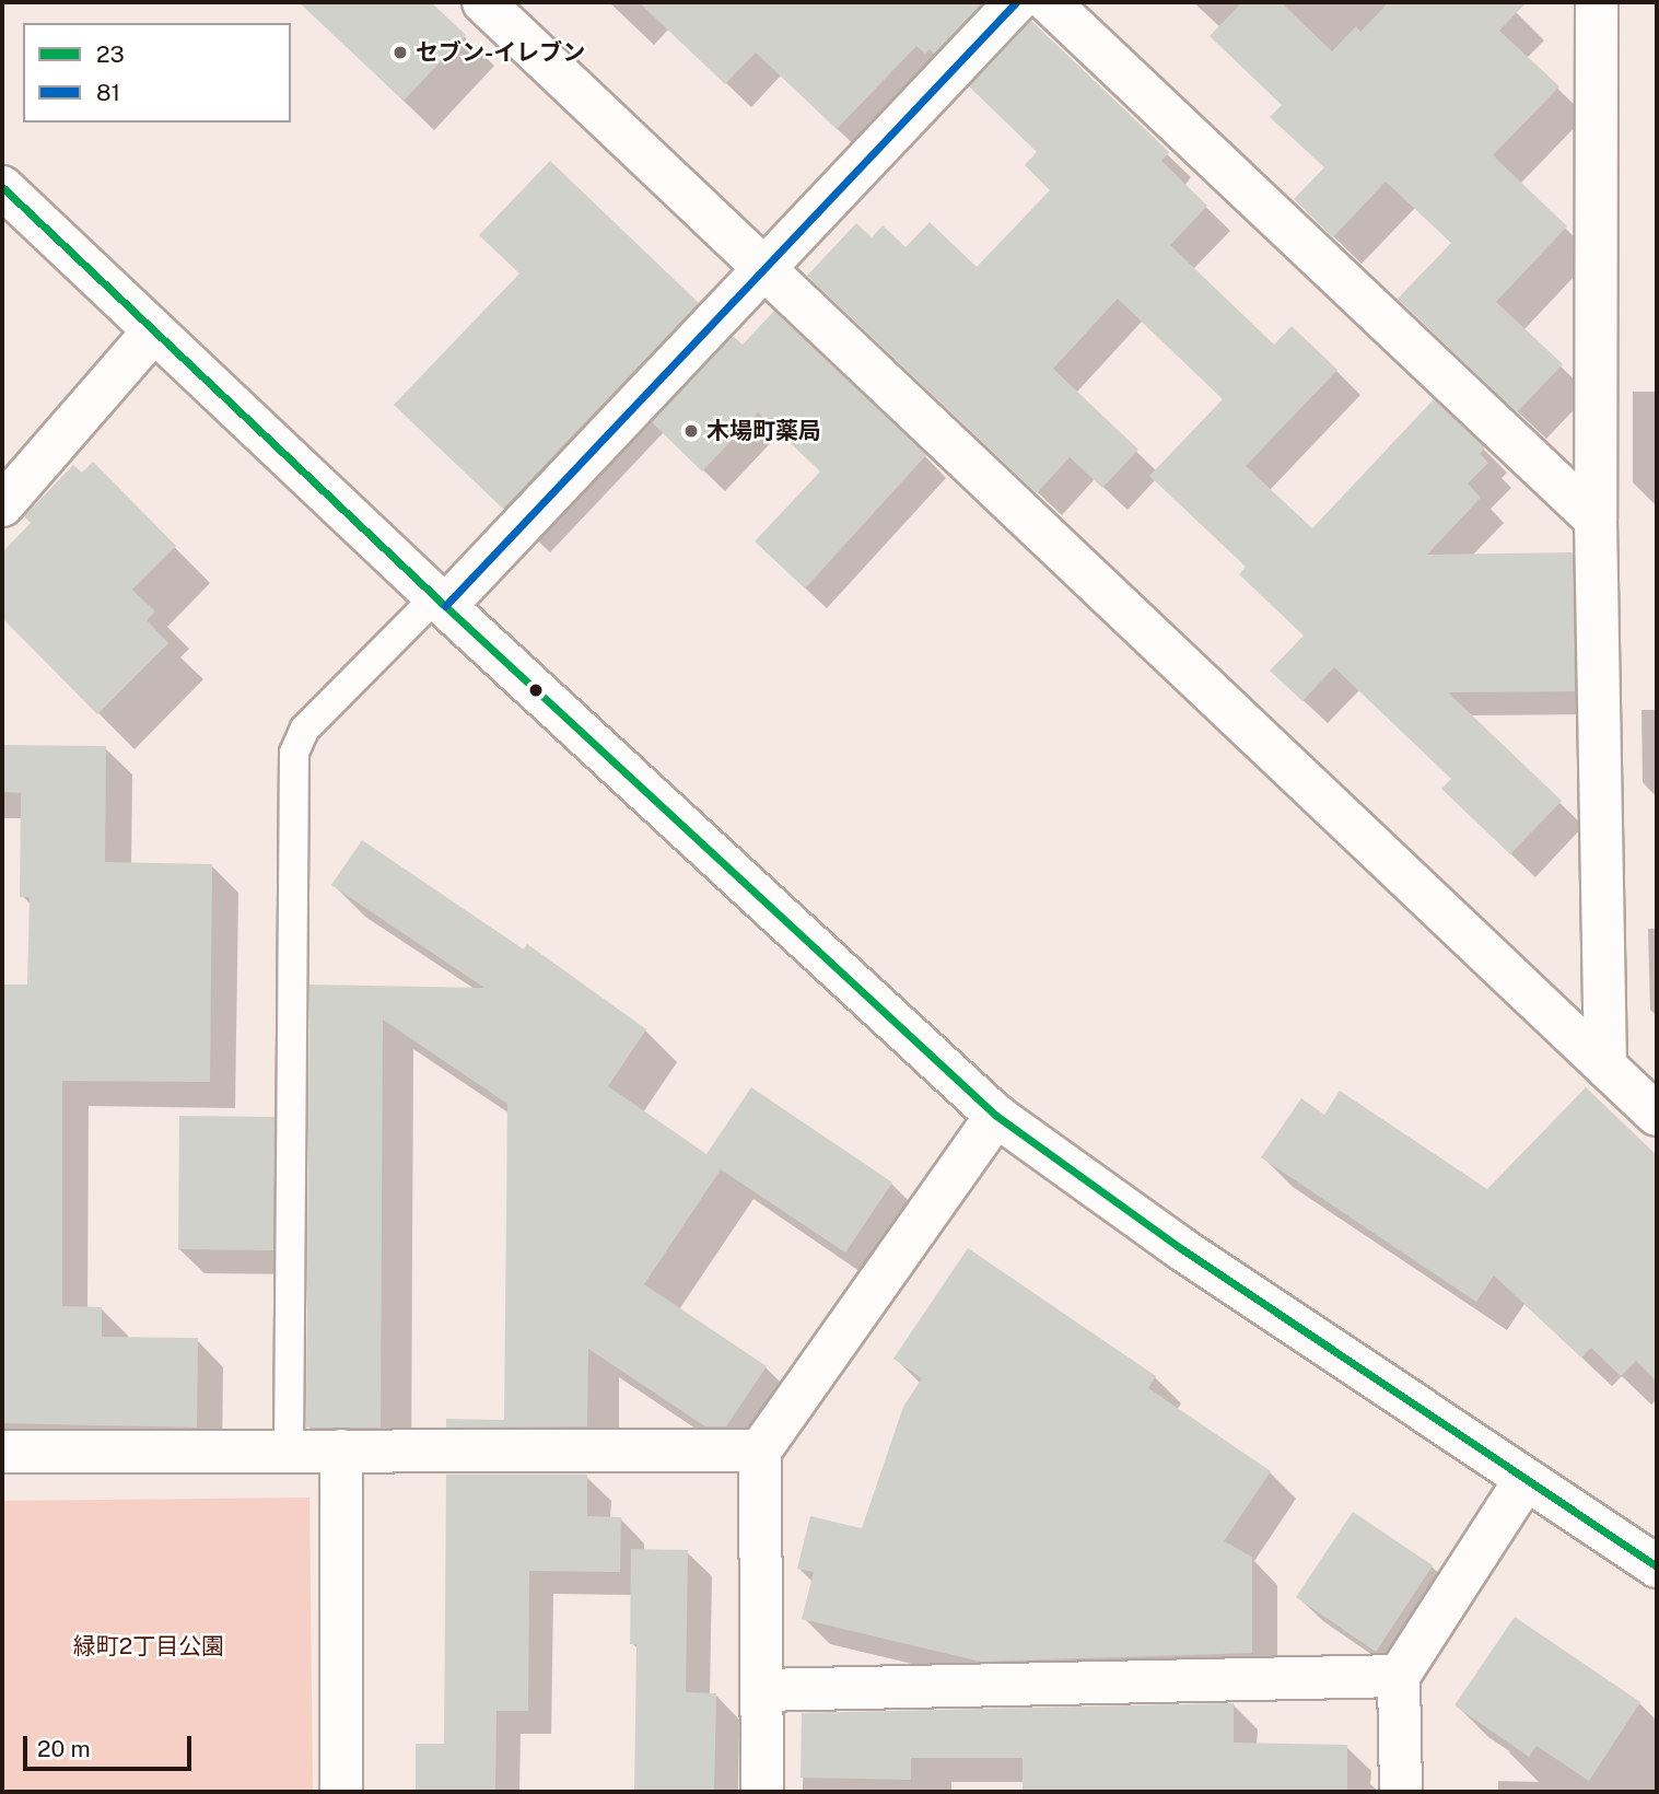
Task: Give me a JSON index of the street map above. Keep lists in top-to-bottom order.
{
  "parks": ["緑町2丁目公園"],
  "places": ["セブン-イレブン", "木場町薬局"],
  "lines": ["transit line 81", "transit line 23"],
  "legend": ["23", "81"],
  "scale_bar": "20 m"
}
